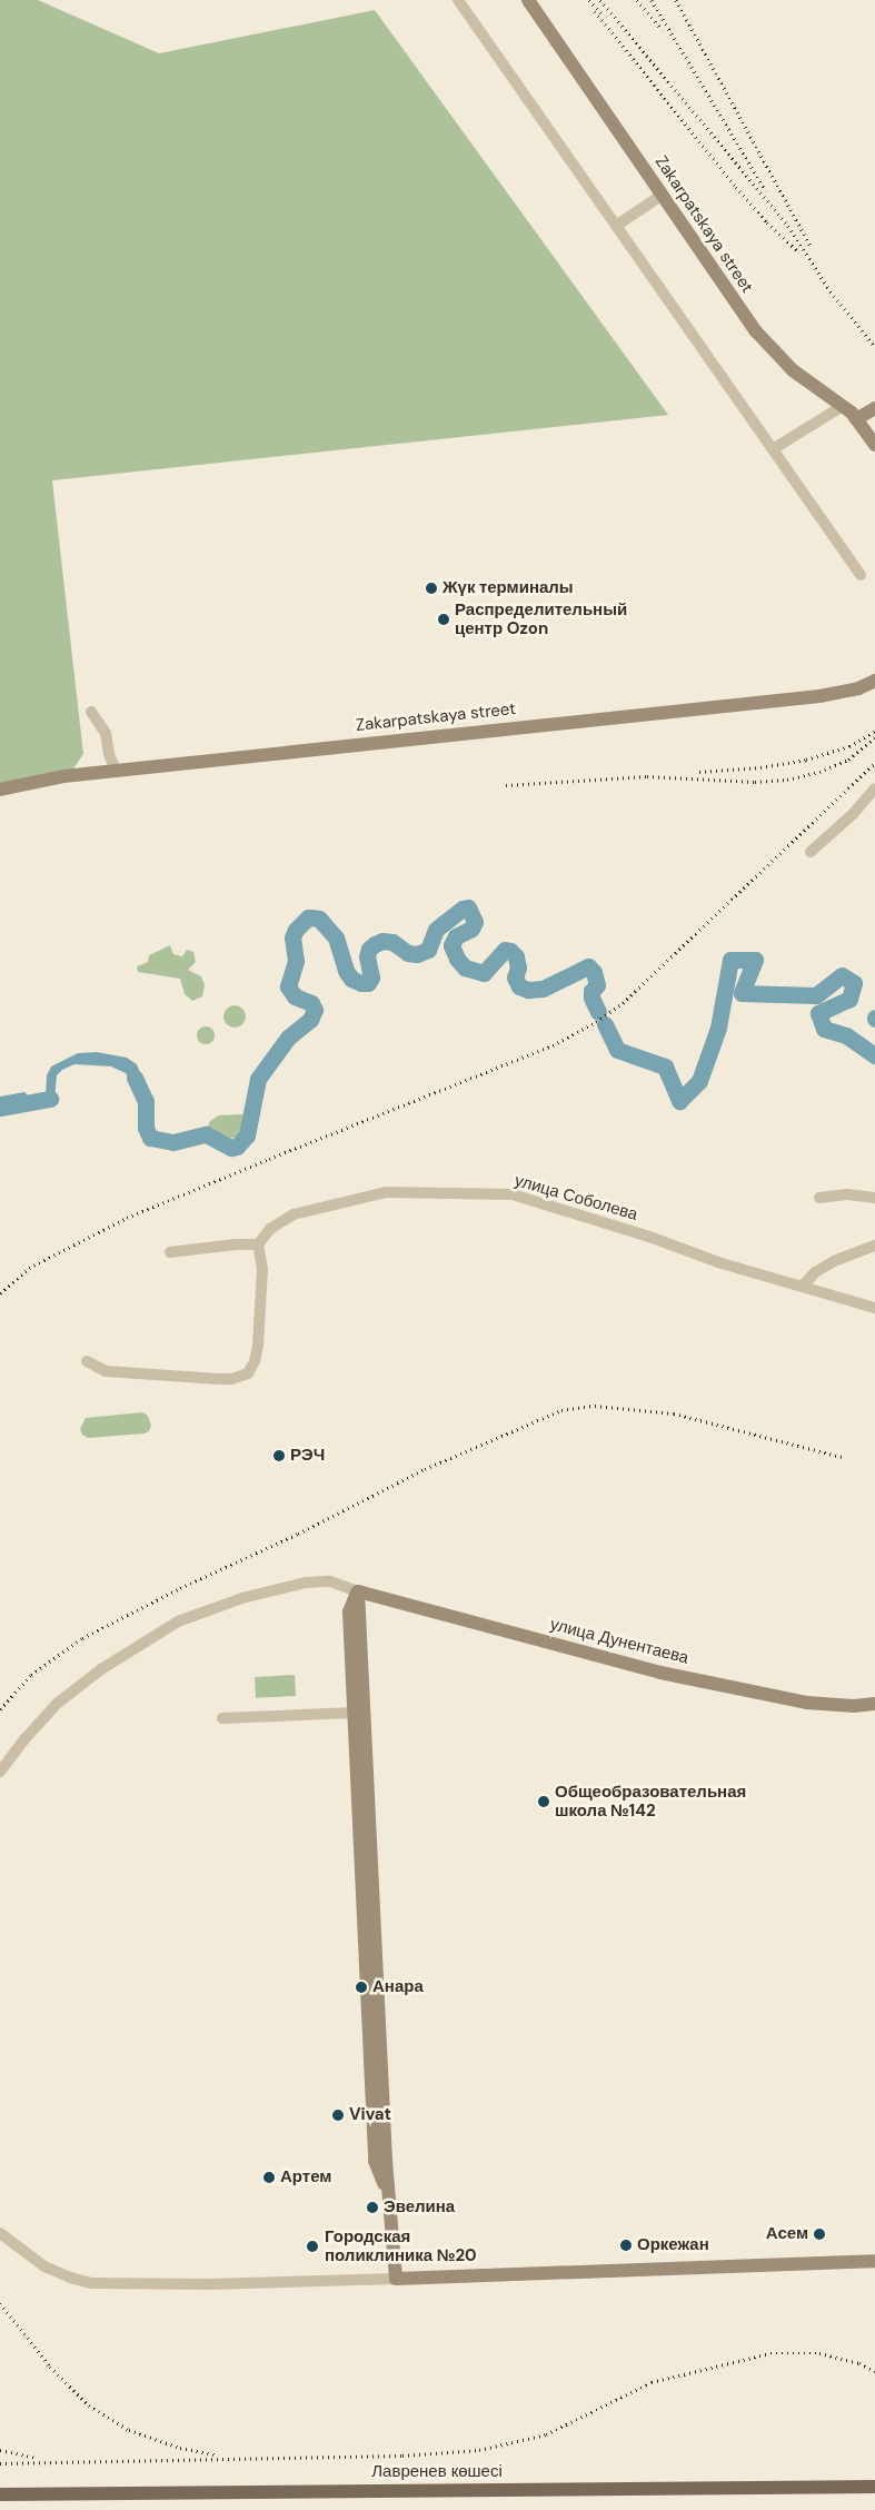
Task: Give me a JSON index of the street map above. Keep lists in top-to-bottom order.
{
  "streets": {
    "main road": ["Лавренев көшесі"],
    "street": ["Zakarpatskaya street", "улица Соболева", "улица Дунентаева"]
  },
  "places": [
    "Жүк терминалы",
    "Распределительный центр Ozon",
    "РЭЧ",
    "Общеобразовательная школа №142",
    "Анара",
    "Vivat",
    "Артем",
    "Эвелина",
    "Асем",
    "Оркежан",
    "Городская поликлиника №20"
  ]
}
